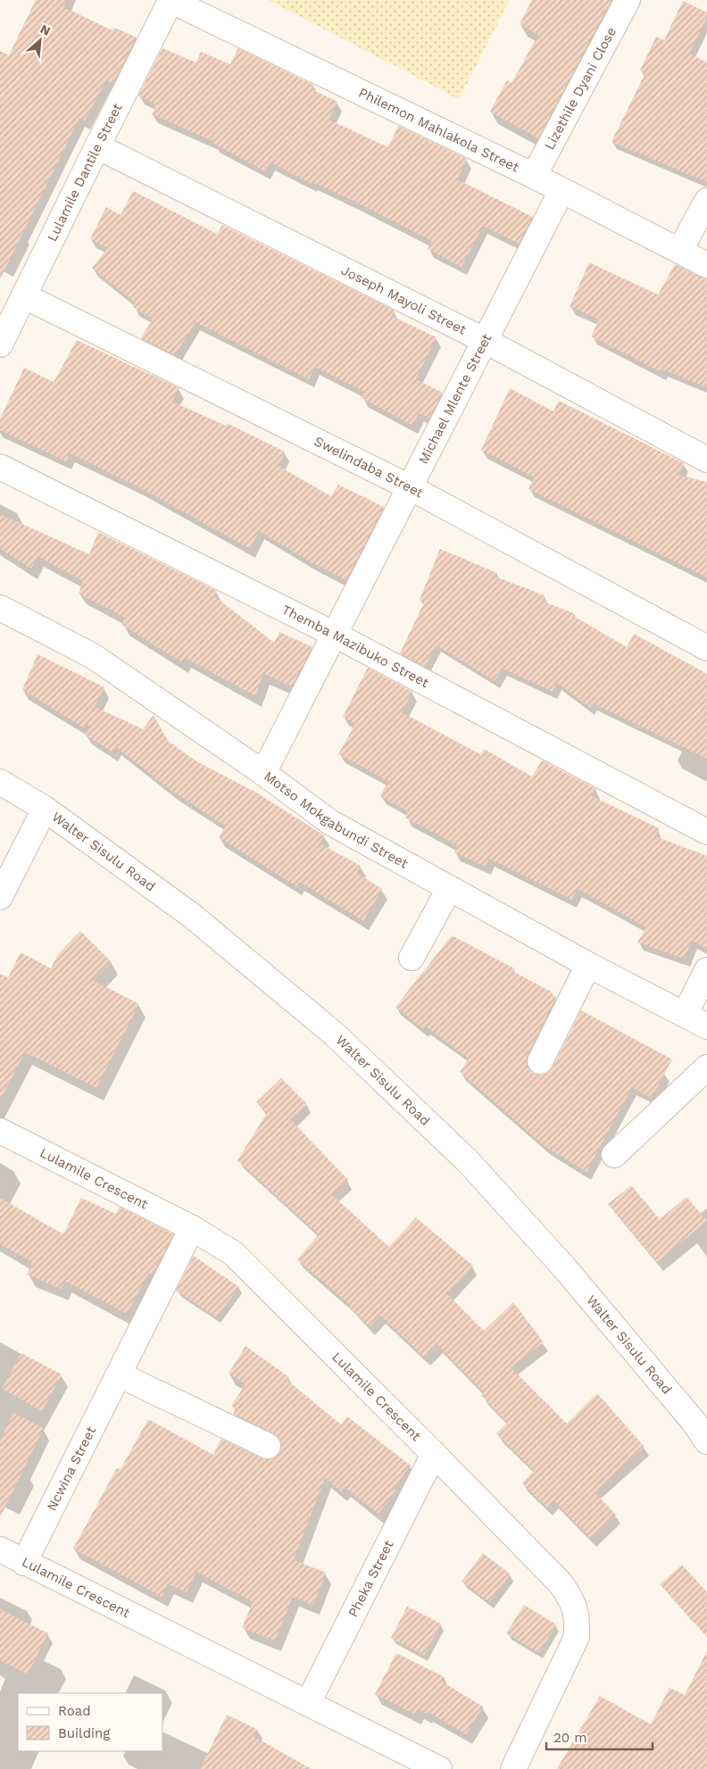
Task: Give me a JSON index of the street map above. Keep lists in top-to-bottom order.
{
  "streets": {
    "street": [
      "Lizethile Dyani Close",
      "Philemon Mahlakola Street",
      "Lulamile Dantile Street",
      "Joseph Mayoli Street",
      "Michael Mlente Street",
      "Swelindaba Street",
      "Themba Mazibuko Street",
      "Motso Mokgabundi Street",
      "Walter Sisulu Road",
      "Lulamile Crescent",
      "Ncwina Street",
      "Pheka Street"
    ]
  },
  "crossings": [
    ["Lizethile Dyani Close", "Philemon Mahlakola Street"],
    ["Philemon Mahlakola Street", "Lulamile Dantile Street"],
    ["Philemon Mahlakola Street", "Michael Mlente Street"],
    ["Lulamile Dantile Street", "Joseph Mayoli Street"],
    ["Lulamile Dantile Street", "Swelindaba Street"],
    ["Joseph Mayoli Street", "Michael Mlente Street"],
    ["Michael Mlente Street", "Swelindaba Street"],
    ["Michael Mlente Street", "Themba Mazibuko Street"],
    ["Michael Mlente Street", "Motso Mokgabundi Street"],
    ["Lulamile Crescent", "Ncwina Street"],
    ["Lulamile Crescent", "Pheka Street"]
  ],
  "legend": ["Road", "Building"],
  "scale_bar": "20 m",
  "north": "top right"
}
